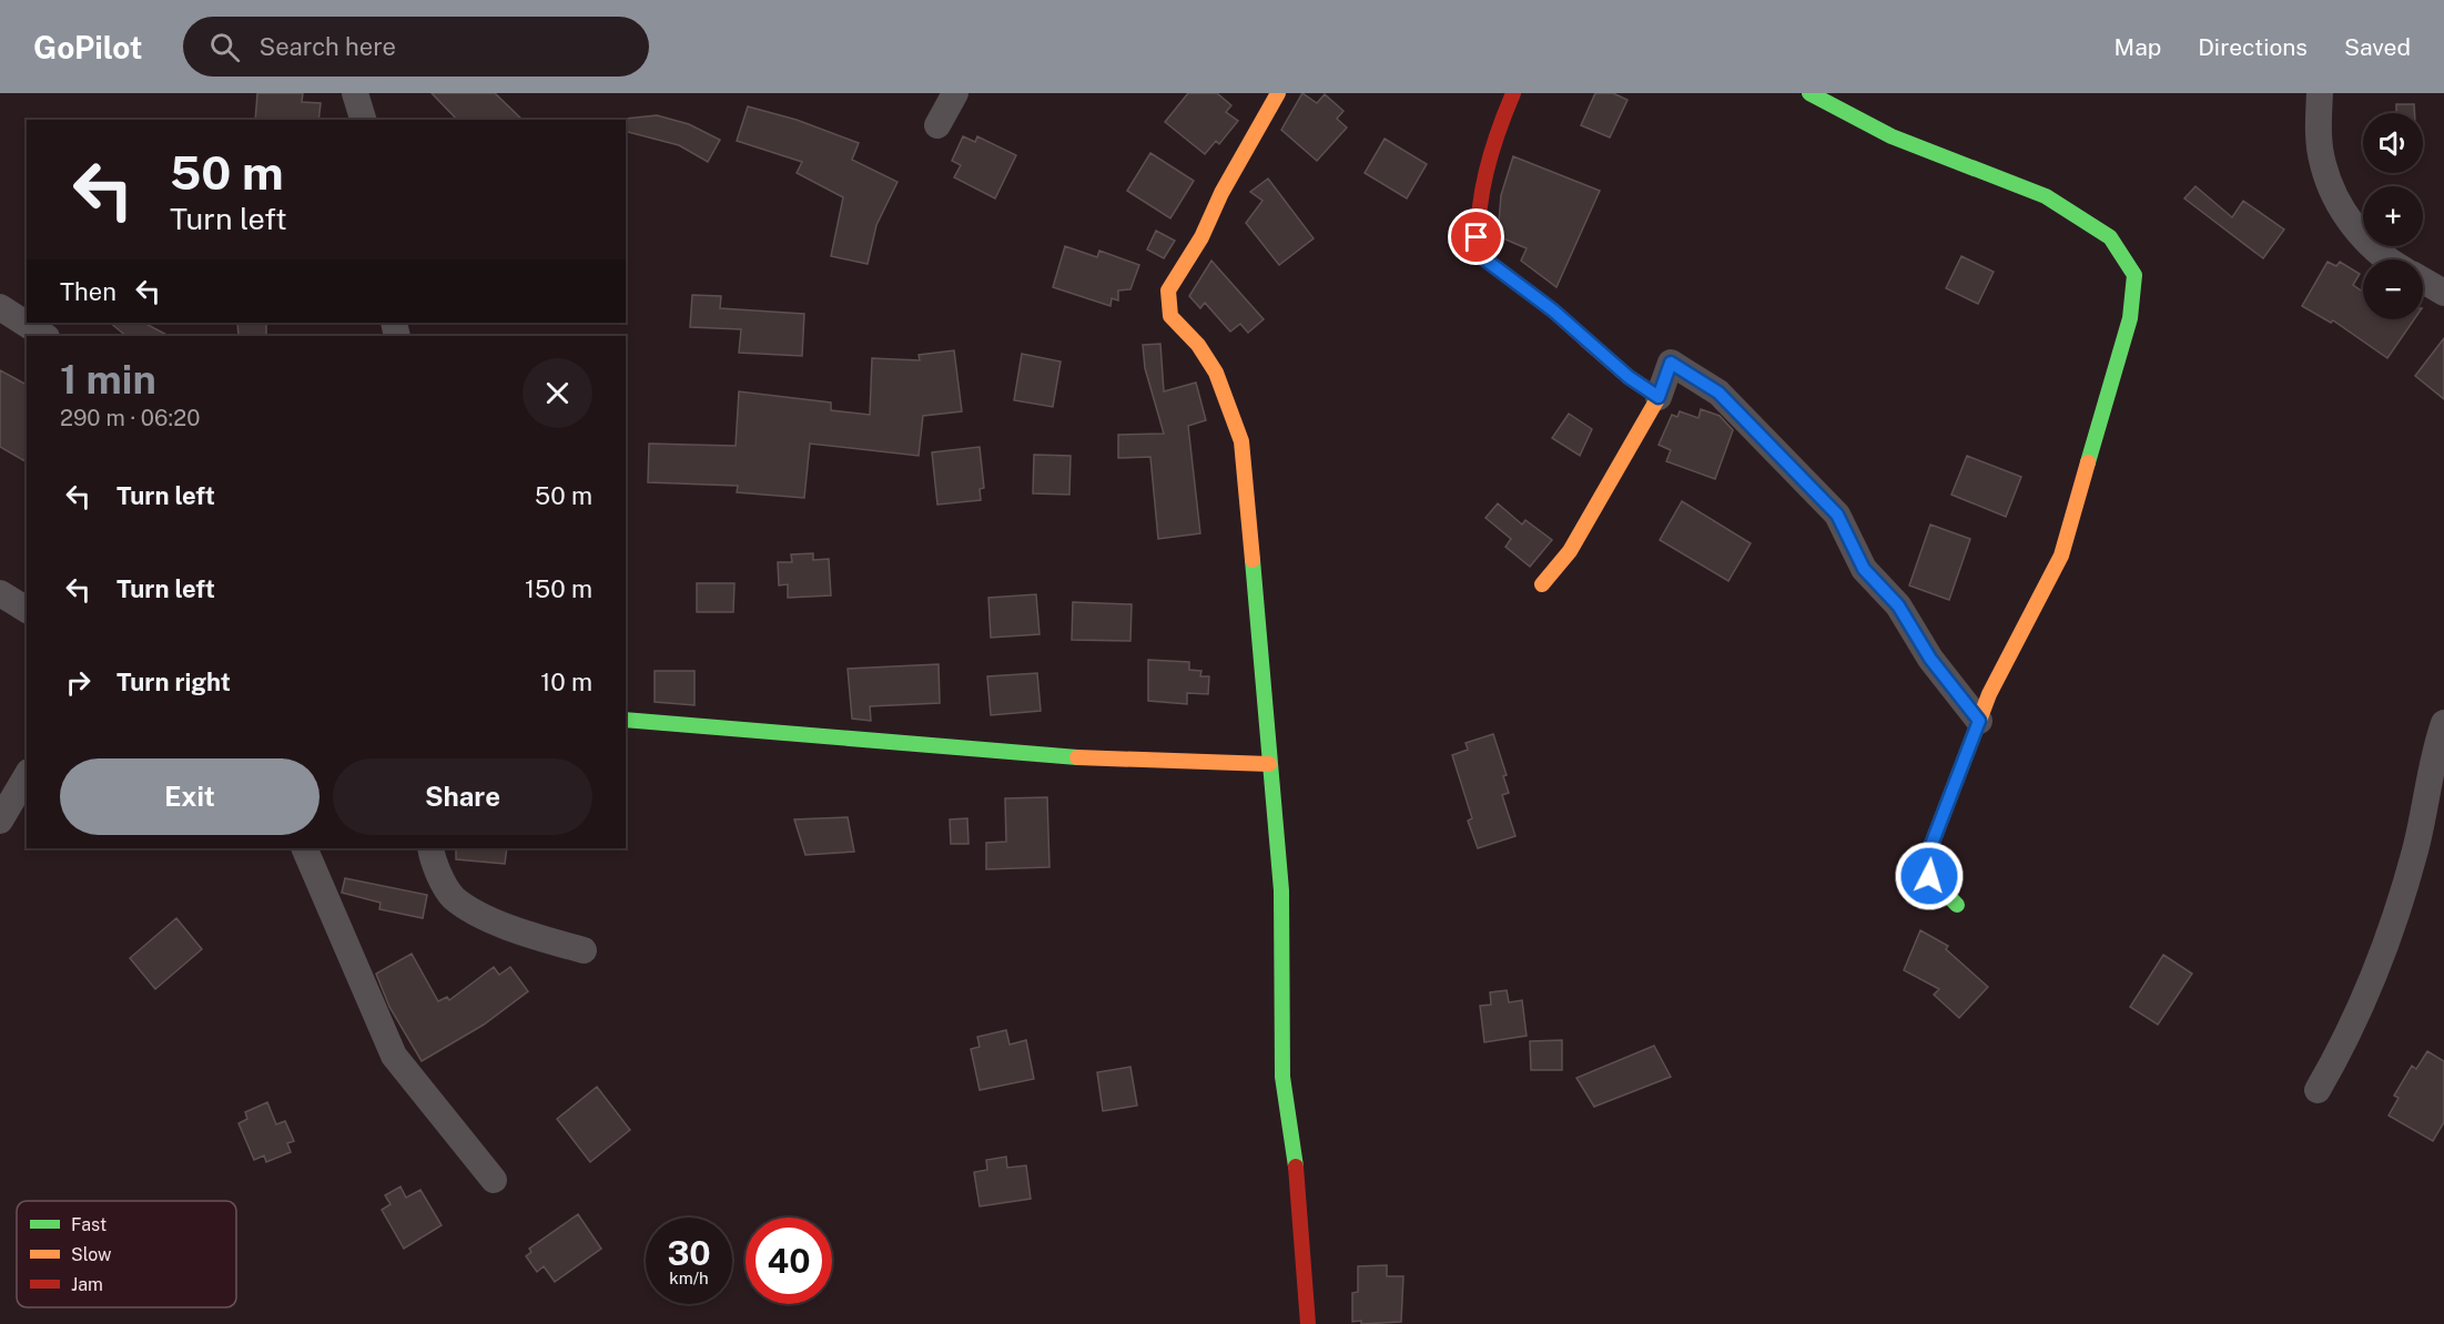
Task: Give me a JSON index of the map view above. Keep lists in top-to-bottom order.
{
  "legend": ["Fast", "Slow", "Jam"],
  "page": {
    "header": "GoPilot",
    "search": "Search here",
    "nav": ["Map", "Directions", "Saved"],
    "map_buttons": ["+", "−"],
    "turn": ["50 m", "Turn left"],
    "then": "Then",
    "heading": ["1 min", "290 m · 06:20"],
    "list": [
      {
        "name": "Turn left",
        "value": "50 m"
      },
      {
        "name": "Turn left",
        "value": "150 m"
      },
      {
        "name": "Turn right",
        "value": "10 m"
      }
    ],
    "buttons": ["Exit", "Share"],
    "speed": "30 km/h",
    "limit": "40"
  }
}
